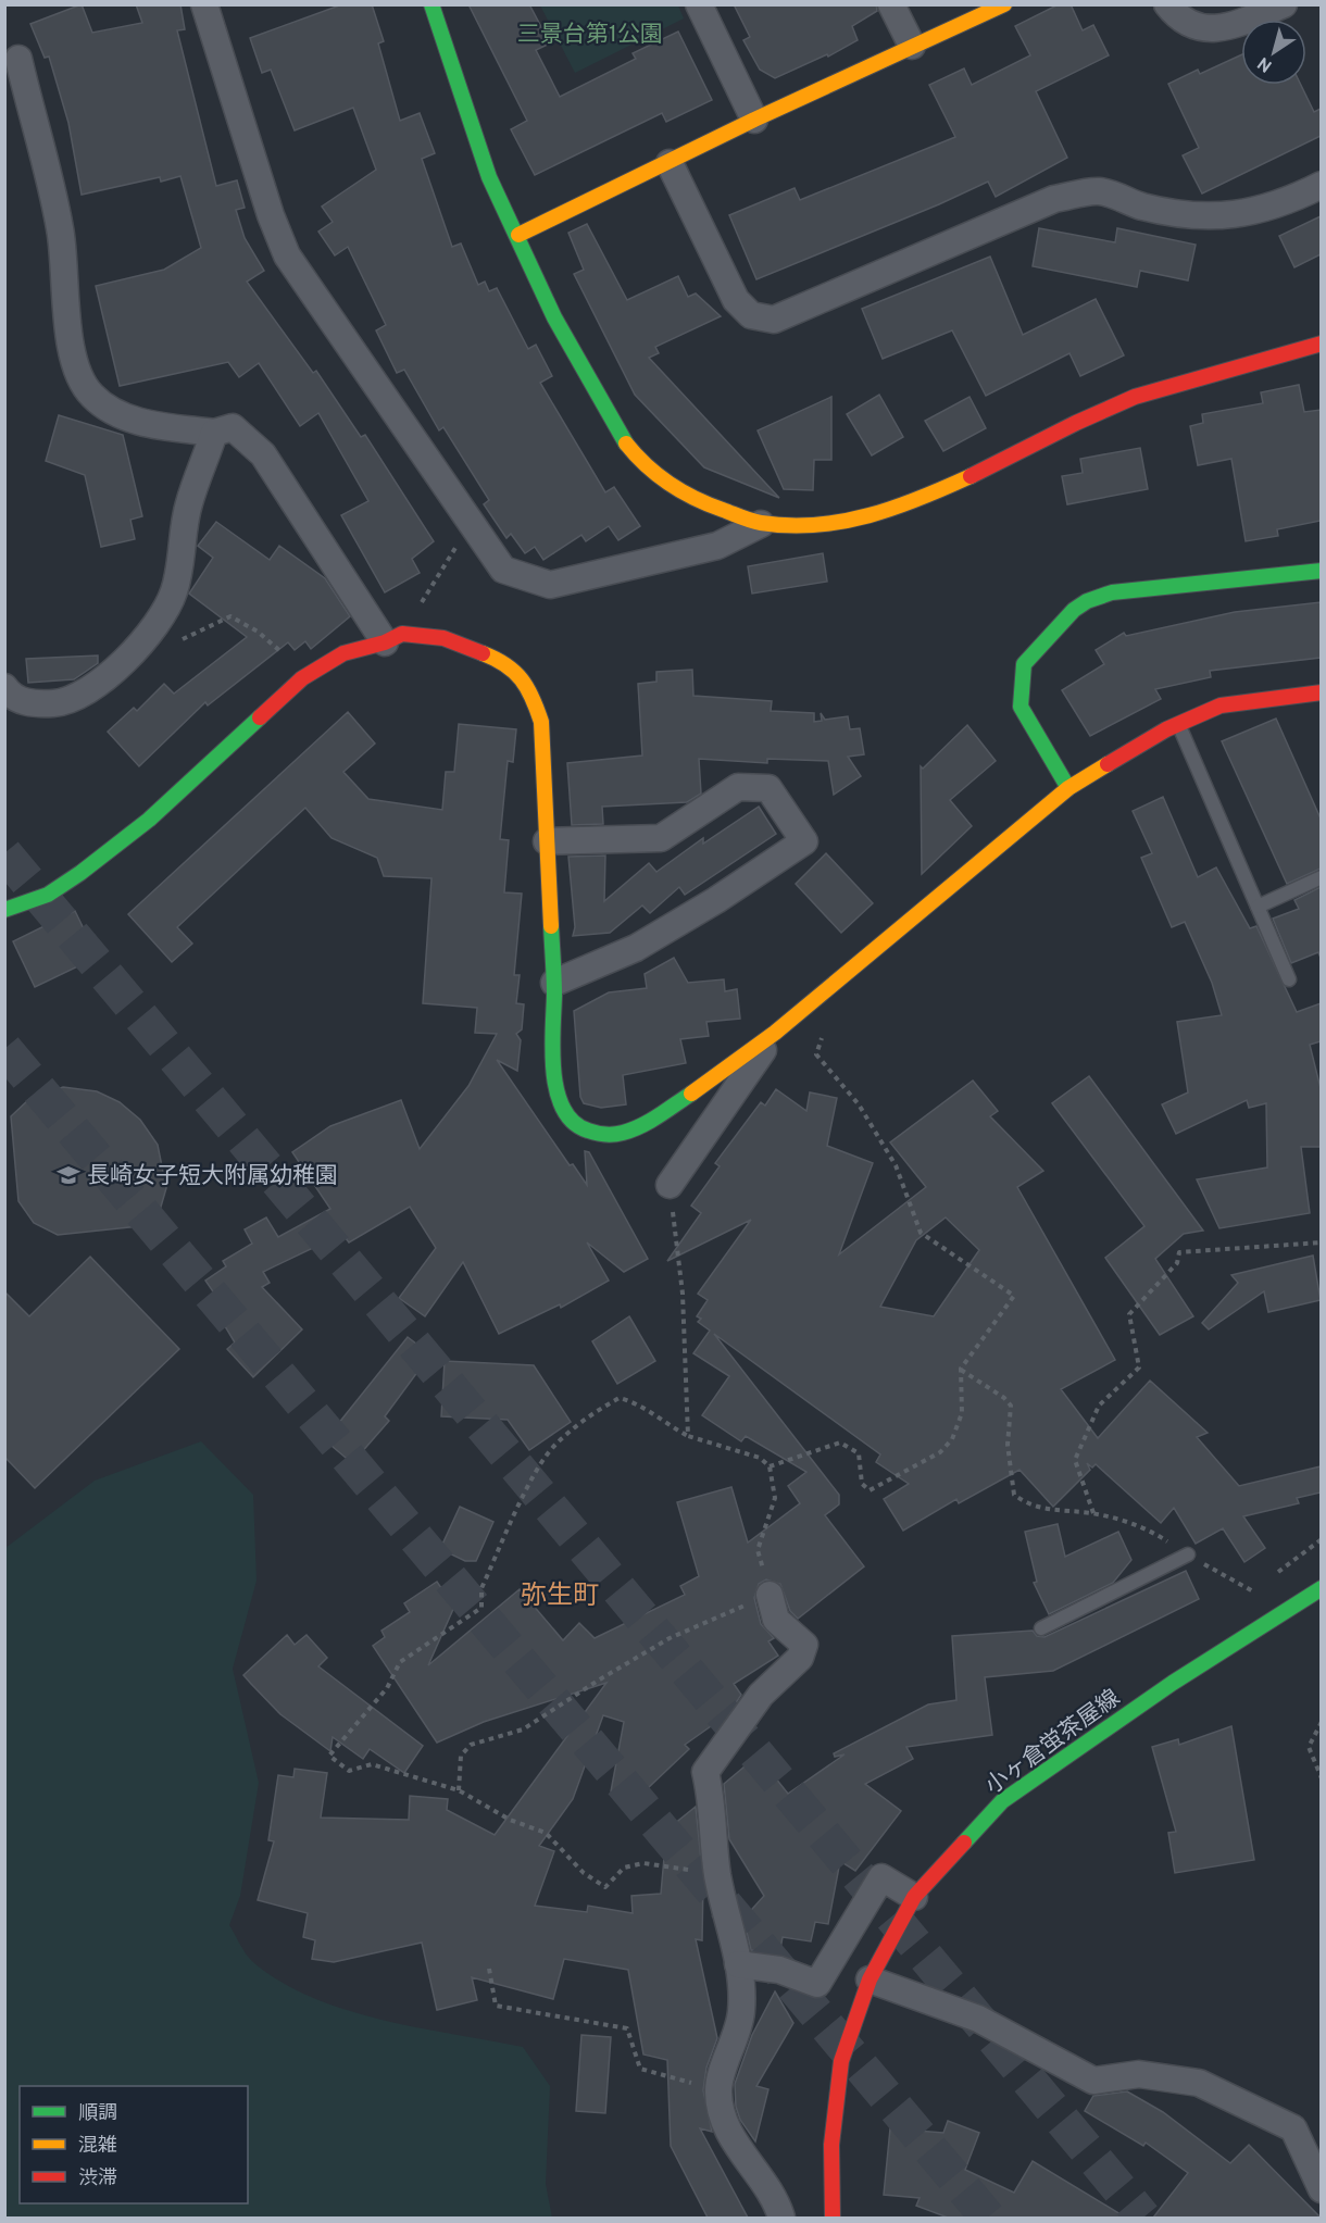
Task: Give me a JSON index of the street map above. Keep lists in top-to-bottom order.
{
  "streets": {
    "street": ["小ヶ倉蛍茶屋線"]
  },
  "districts": ["弥生町"],
  "parks": ["三景台第1公園"],
  "places": {
    "school or university": ["長崎女子短大附属幼稚園"]
  },
  "legend": ["順調", "混雑", "渋滞"],
  "north": "bottom left"
}
